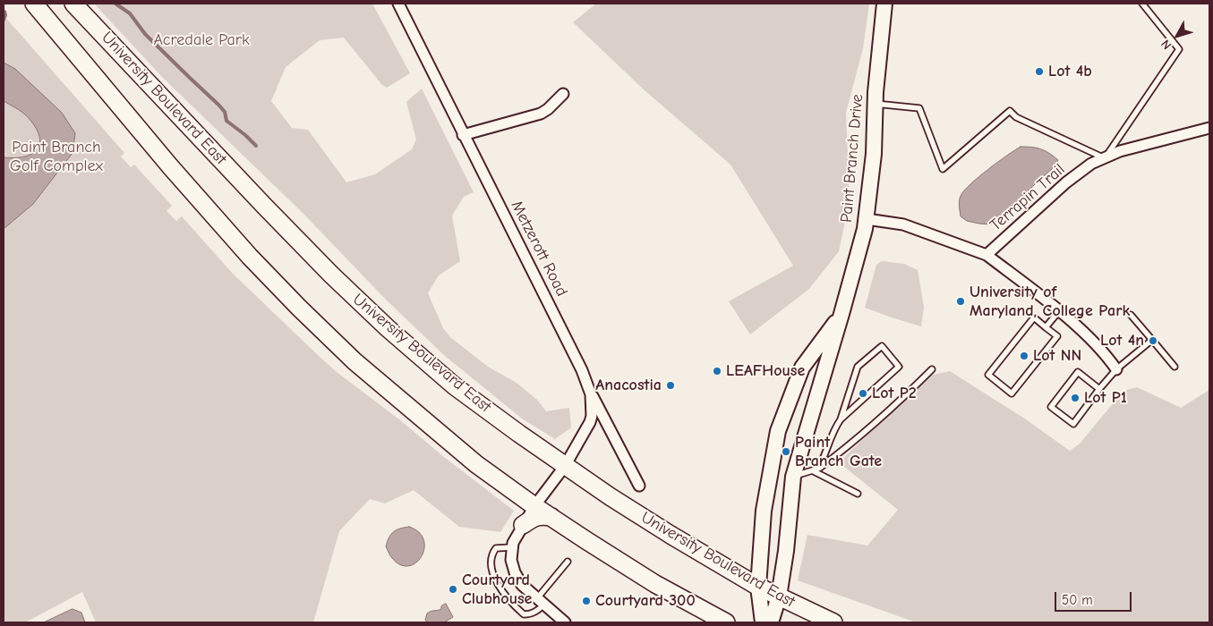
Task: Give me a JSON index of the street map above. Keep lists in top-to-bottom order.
{
  "streets": {
    "main road": ["University Boulevard East"],
    "street": ["Paint Branch Drive", "Terrapin Trail", "Metzerott Road"]
  },
  "crossings": [
    ["University Boulevard East", "Paint Branch Drive"],
    ["University Boulevard East", "Metzerott Road"],
    ["Paint Branch Drive", "Terrapin Trail"]
  ],
  "parks": ["Acredale Park", "Paint Branch Golf Complex"],
  "places": [
    "Lot 4b",
    "University of Maryland, College Park",
    "Lot 4n",
    "Lot NN",
    "LEAFHouse",
    "Anacostia",
    "Lot P2",
    "Lot P1",
    "Paint Branch Gate",
    "Courtyard Clubhouse",
    "Courtyard 300"
  ],
  "scale_bar": "50 m",
  "north": "bottom left"
}
